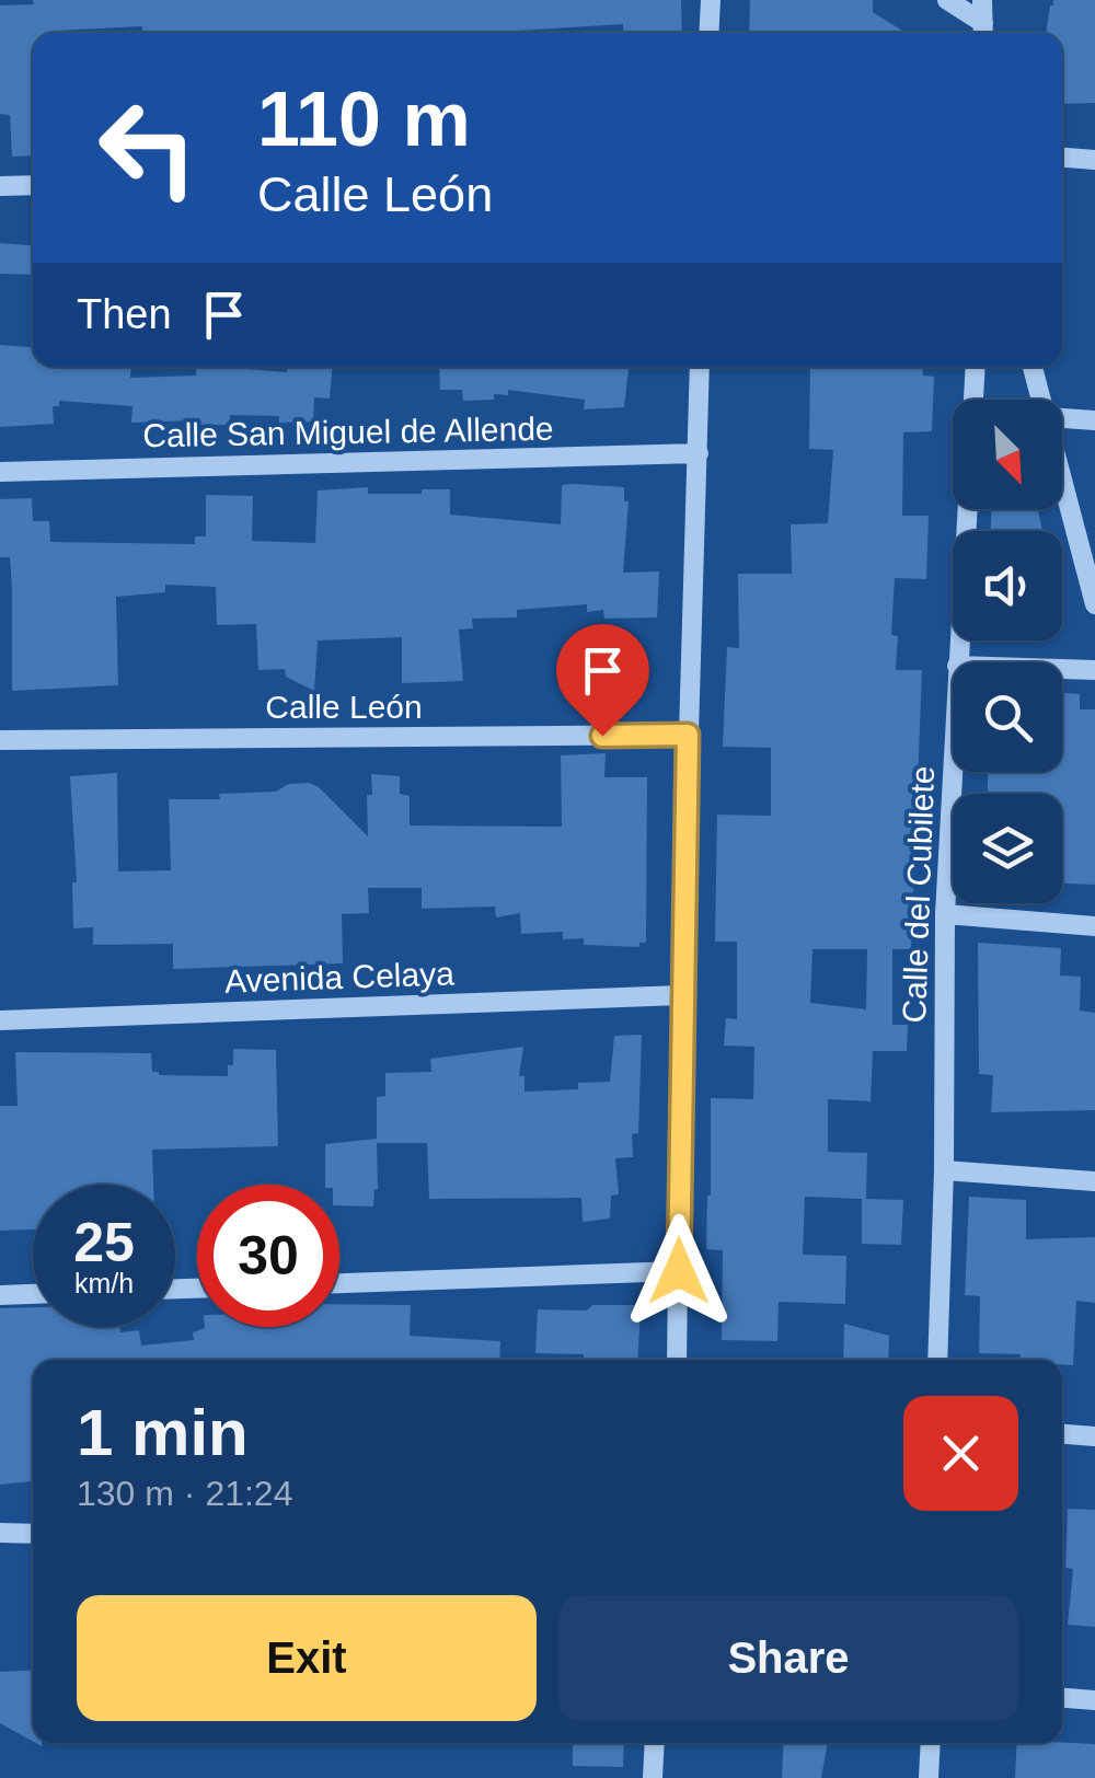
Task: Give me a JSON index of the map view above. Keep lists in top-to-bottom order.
{
  "streets": {
    "street": [
      "Calle San Miguel de Allende",
      "Calle León",
      "Calle del Cubilete",
      "Avenida Celaya"
    ]
  },
  "north": "bottom right",
  "page": {
    "turn": ["110 m", "Calle León"],
    "then": "Then",
    "speed": "25 km/h",
    "limit": "30",
    "heading": ["1 min", "130 m · 21:24"],
    "buttons": ["Exit", "Share"]
  }
}
